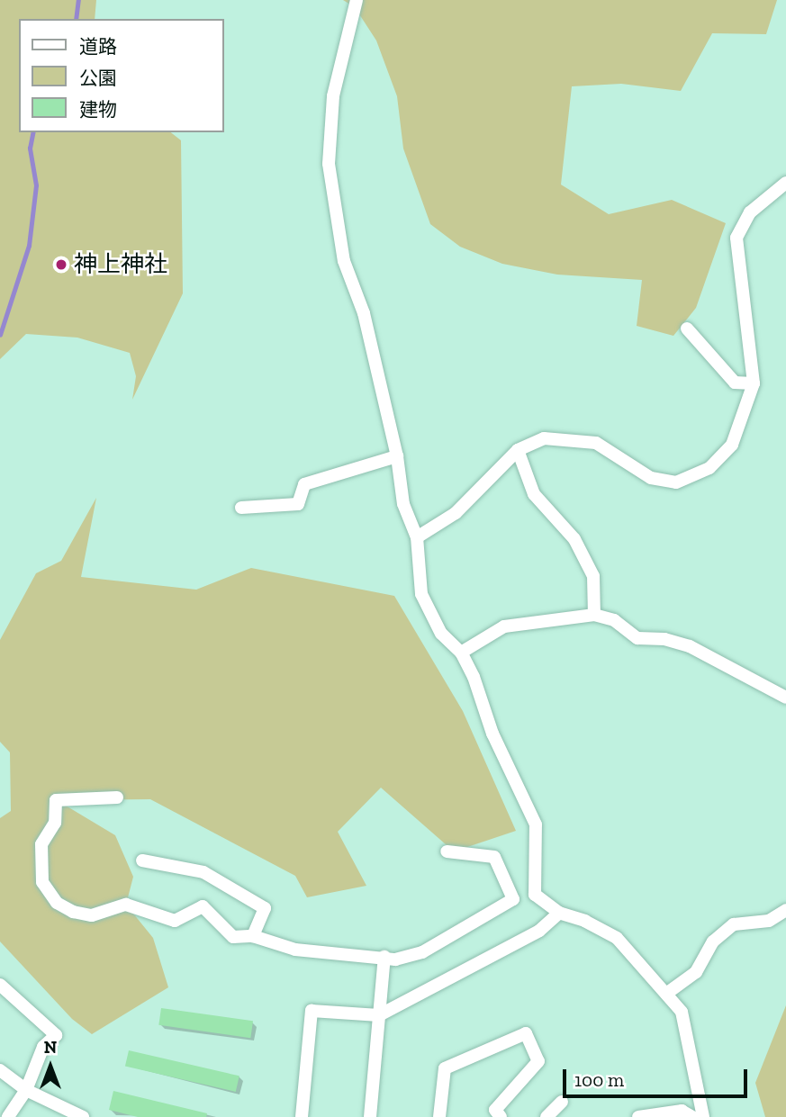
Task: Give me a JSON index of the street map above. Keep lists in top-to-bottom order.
{
  "places": ["神上神社"],
  "legend": ["道路", "公園", "建物"],
  "scale_bar": "100 m",
  "north": "top"
}
